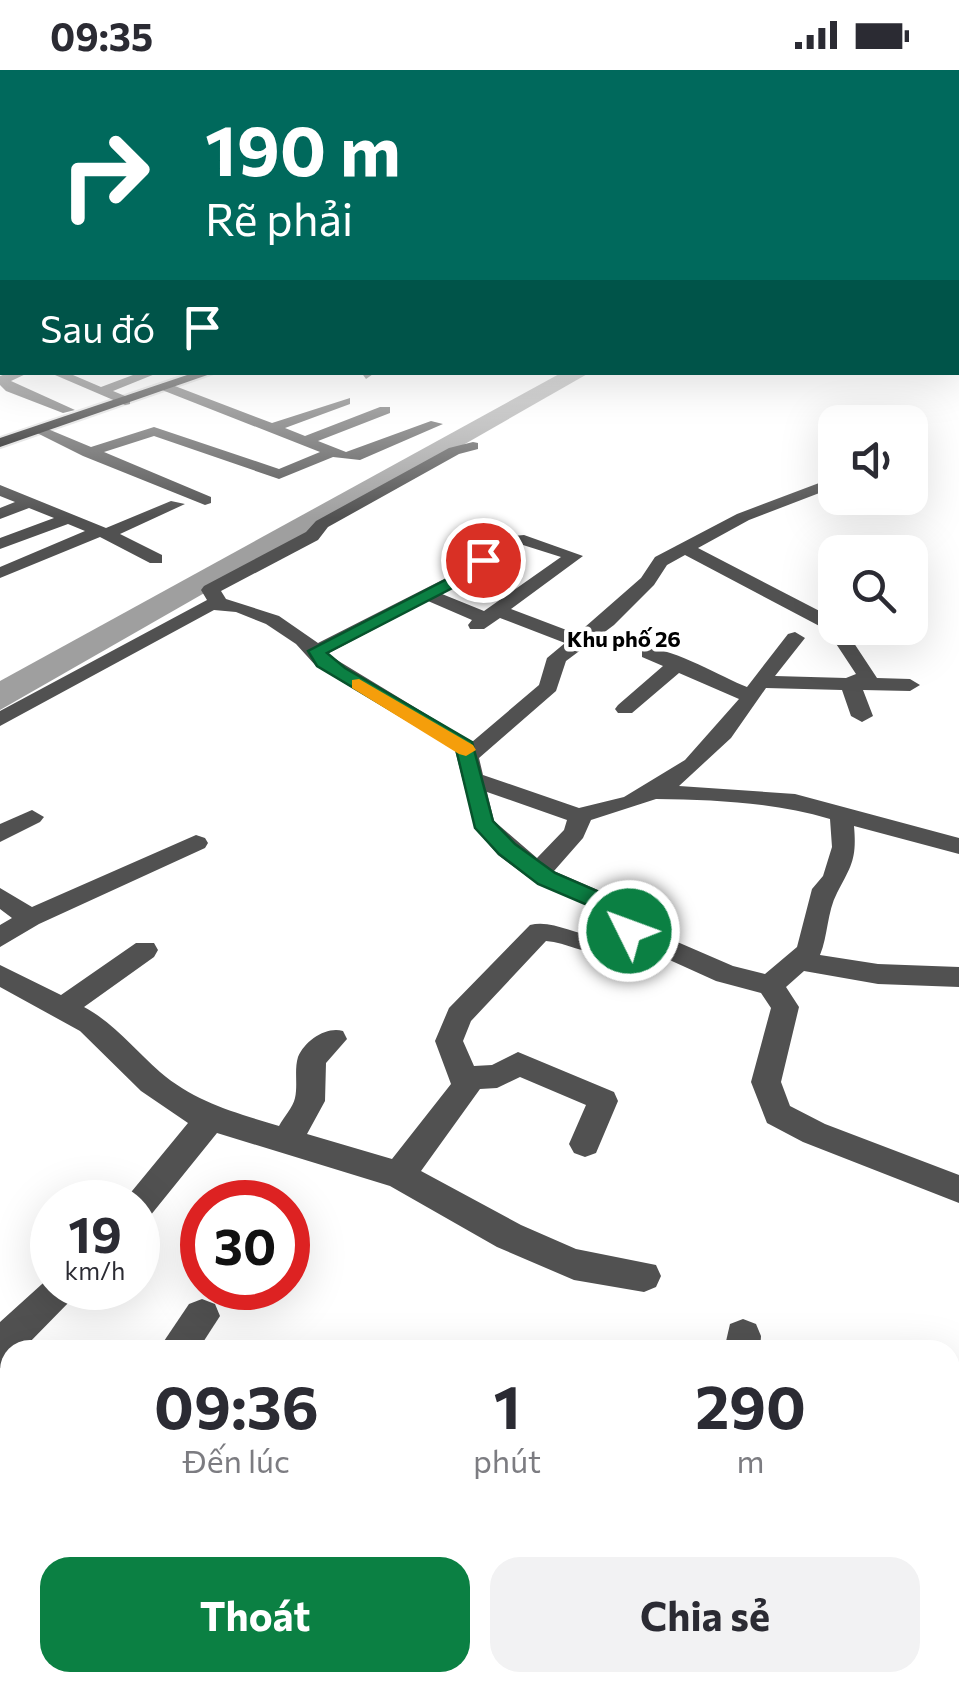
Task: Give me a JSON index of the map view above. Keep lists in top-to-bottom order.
{
  "districts": ["Khu phố 26"],
  "page": {
    "status": "09:35",
    "turn": ["190 m", "Rẽ phải"],
    "then": "Sau đó",
    "speed": "19 km/h",
    "limit": "30",
    "eta": [
      "09:36",
      "Đến lúc",
      "1",
      "phút",
      "290",
      "m"
    ],
    "buttons": ["Thoát", "Chia sẻ"]
  }
}
